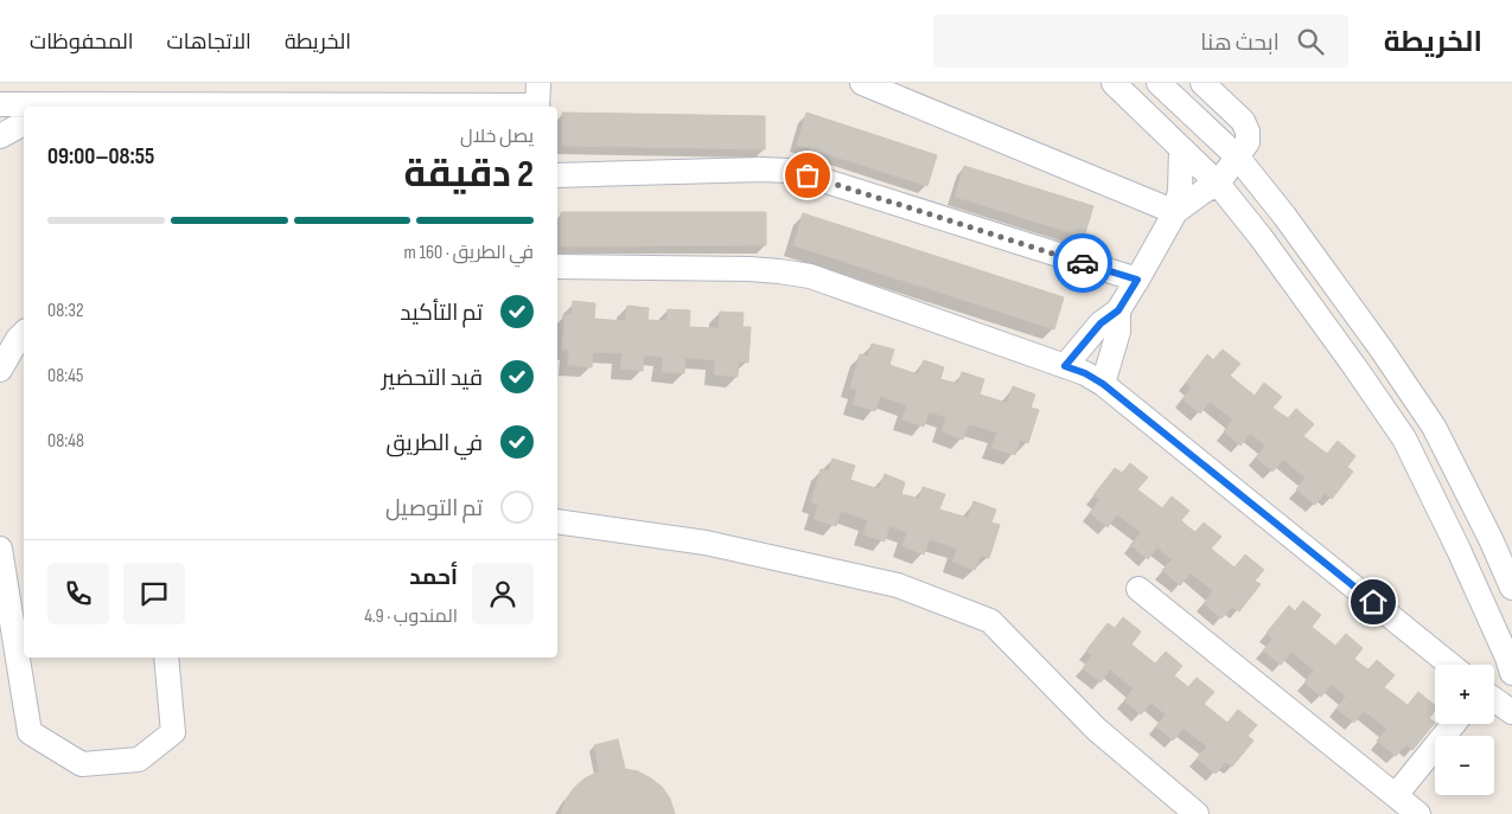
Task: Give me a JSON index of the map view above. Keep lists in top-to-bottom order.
{
  "page": {
    "header": "الخريطة",
    "search": "ابحث هنا",
    "nav": ["الخريطة", "الاتجاهات", "المحفوظات"],
    "heading": ["2 دقيقة", "يصل خلال", "08:55–09:00"],
    "panel": ["أحمد", "المندوب · 4.9"],
    "bar": "في الطريق · 160 m",
    "list": [
      ["تم التأكيد", "08:32"],
      ["قيد التحضير", "08:45"],
      ["في الطريق", "08:48"],
      "تم التوصيل"
    ],
    "map_buttons": ["+", "−"]
  }
}
